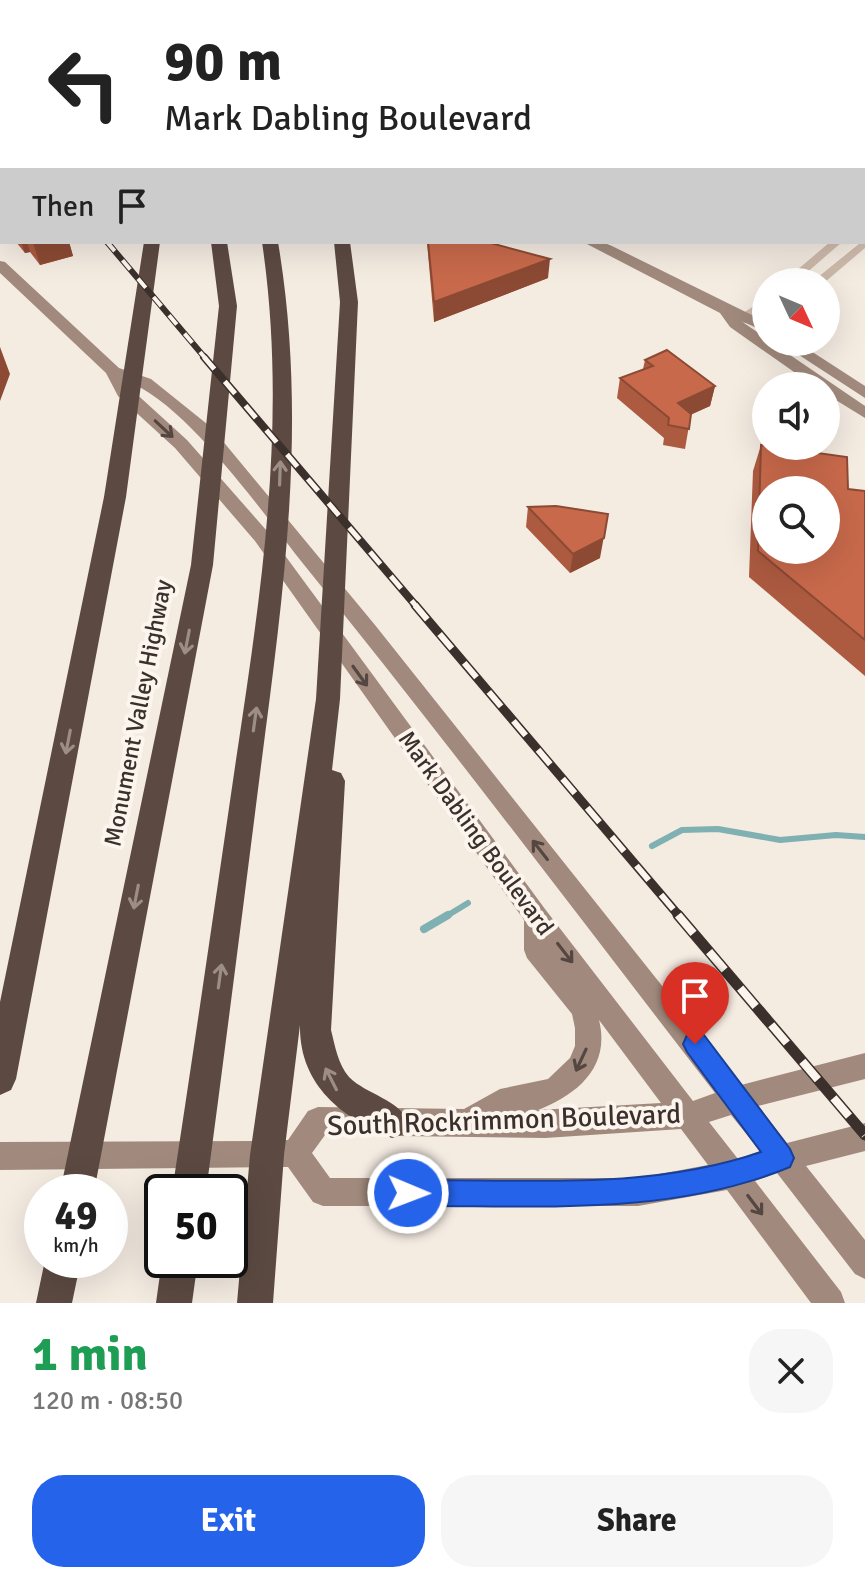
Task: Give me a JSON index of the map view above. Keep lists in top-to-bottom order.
{
  "streets": {
    "highway": ["Monument Valley Highway"],
    "street": ["Mark Dabling Boulevard", "South Rockrimmon Boulevard"]
  },
  "crossings": [
    ["Mark Dabling Boulevard", "South Rockrimmon Boulevard"]
  ],
  "north": "bottom right",
  "page": {
    "turn": ["90 m", "Mark Dabling Boulevard"],
    "then": "Then",
    "speed": "49 km/h",
    "limit": "50",
    "heading": ["1 min", "120 m · 08:50"],
    "buttons": ["Exit", "Share"]
  }
}
